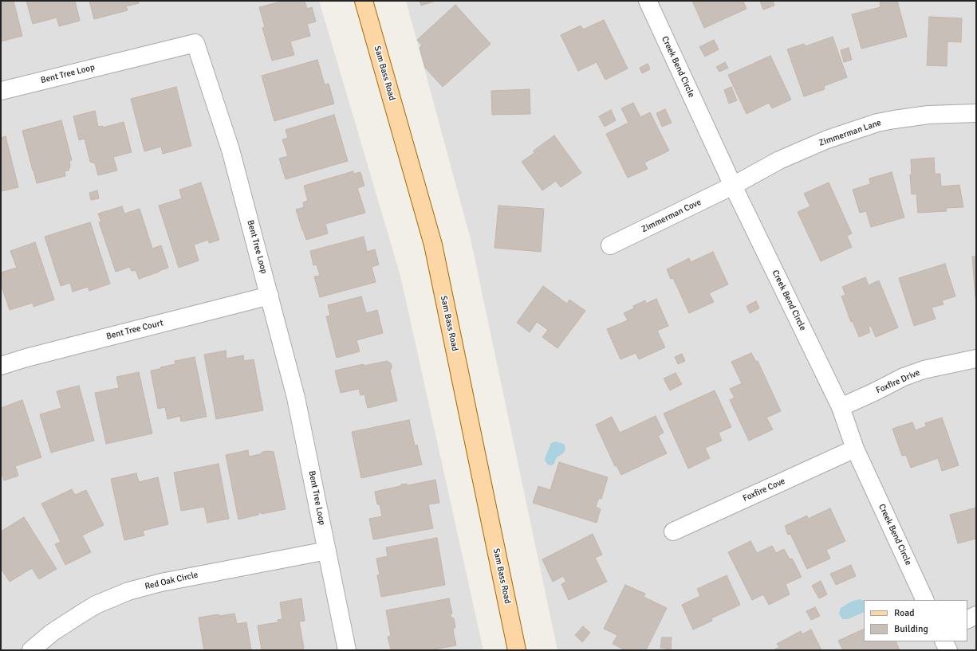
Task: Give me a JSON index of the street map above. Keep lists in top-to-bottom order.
{
  "streets": {
    "main road": ["Sam Bass Road"],
    "street": [
      "Creek Bend Circle",
      "Bent Tree Loop",
      "Zimmerman Lane",
      "Zimmerman Cove",
      "Bent Tree Court",
      "Foxfire Drive",
      "Foxfire Cove",
      "Red Oak Circle"
    ]
  },
  "crossings": [
    ["Creek Bend Circle", "Zimmerman Lane"],
    ["Creek Bend Circle", "Zimmerman Cove"],
    ["Creek Bend Circle", "Foxfire Drive"],
    ["Creek Bend Circle", "Foxfire Cove"],
    ["Bent Tree Loop", "Bent Tree Court"],
    ["Bent Tree Loop", "Red Oak Circle"],
    ["Zimmerman Lane", "Zimmerman Cove"]
  ],
  "legend": ["Road", "Building"]
}
